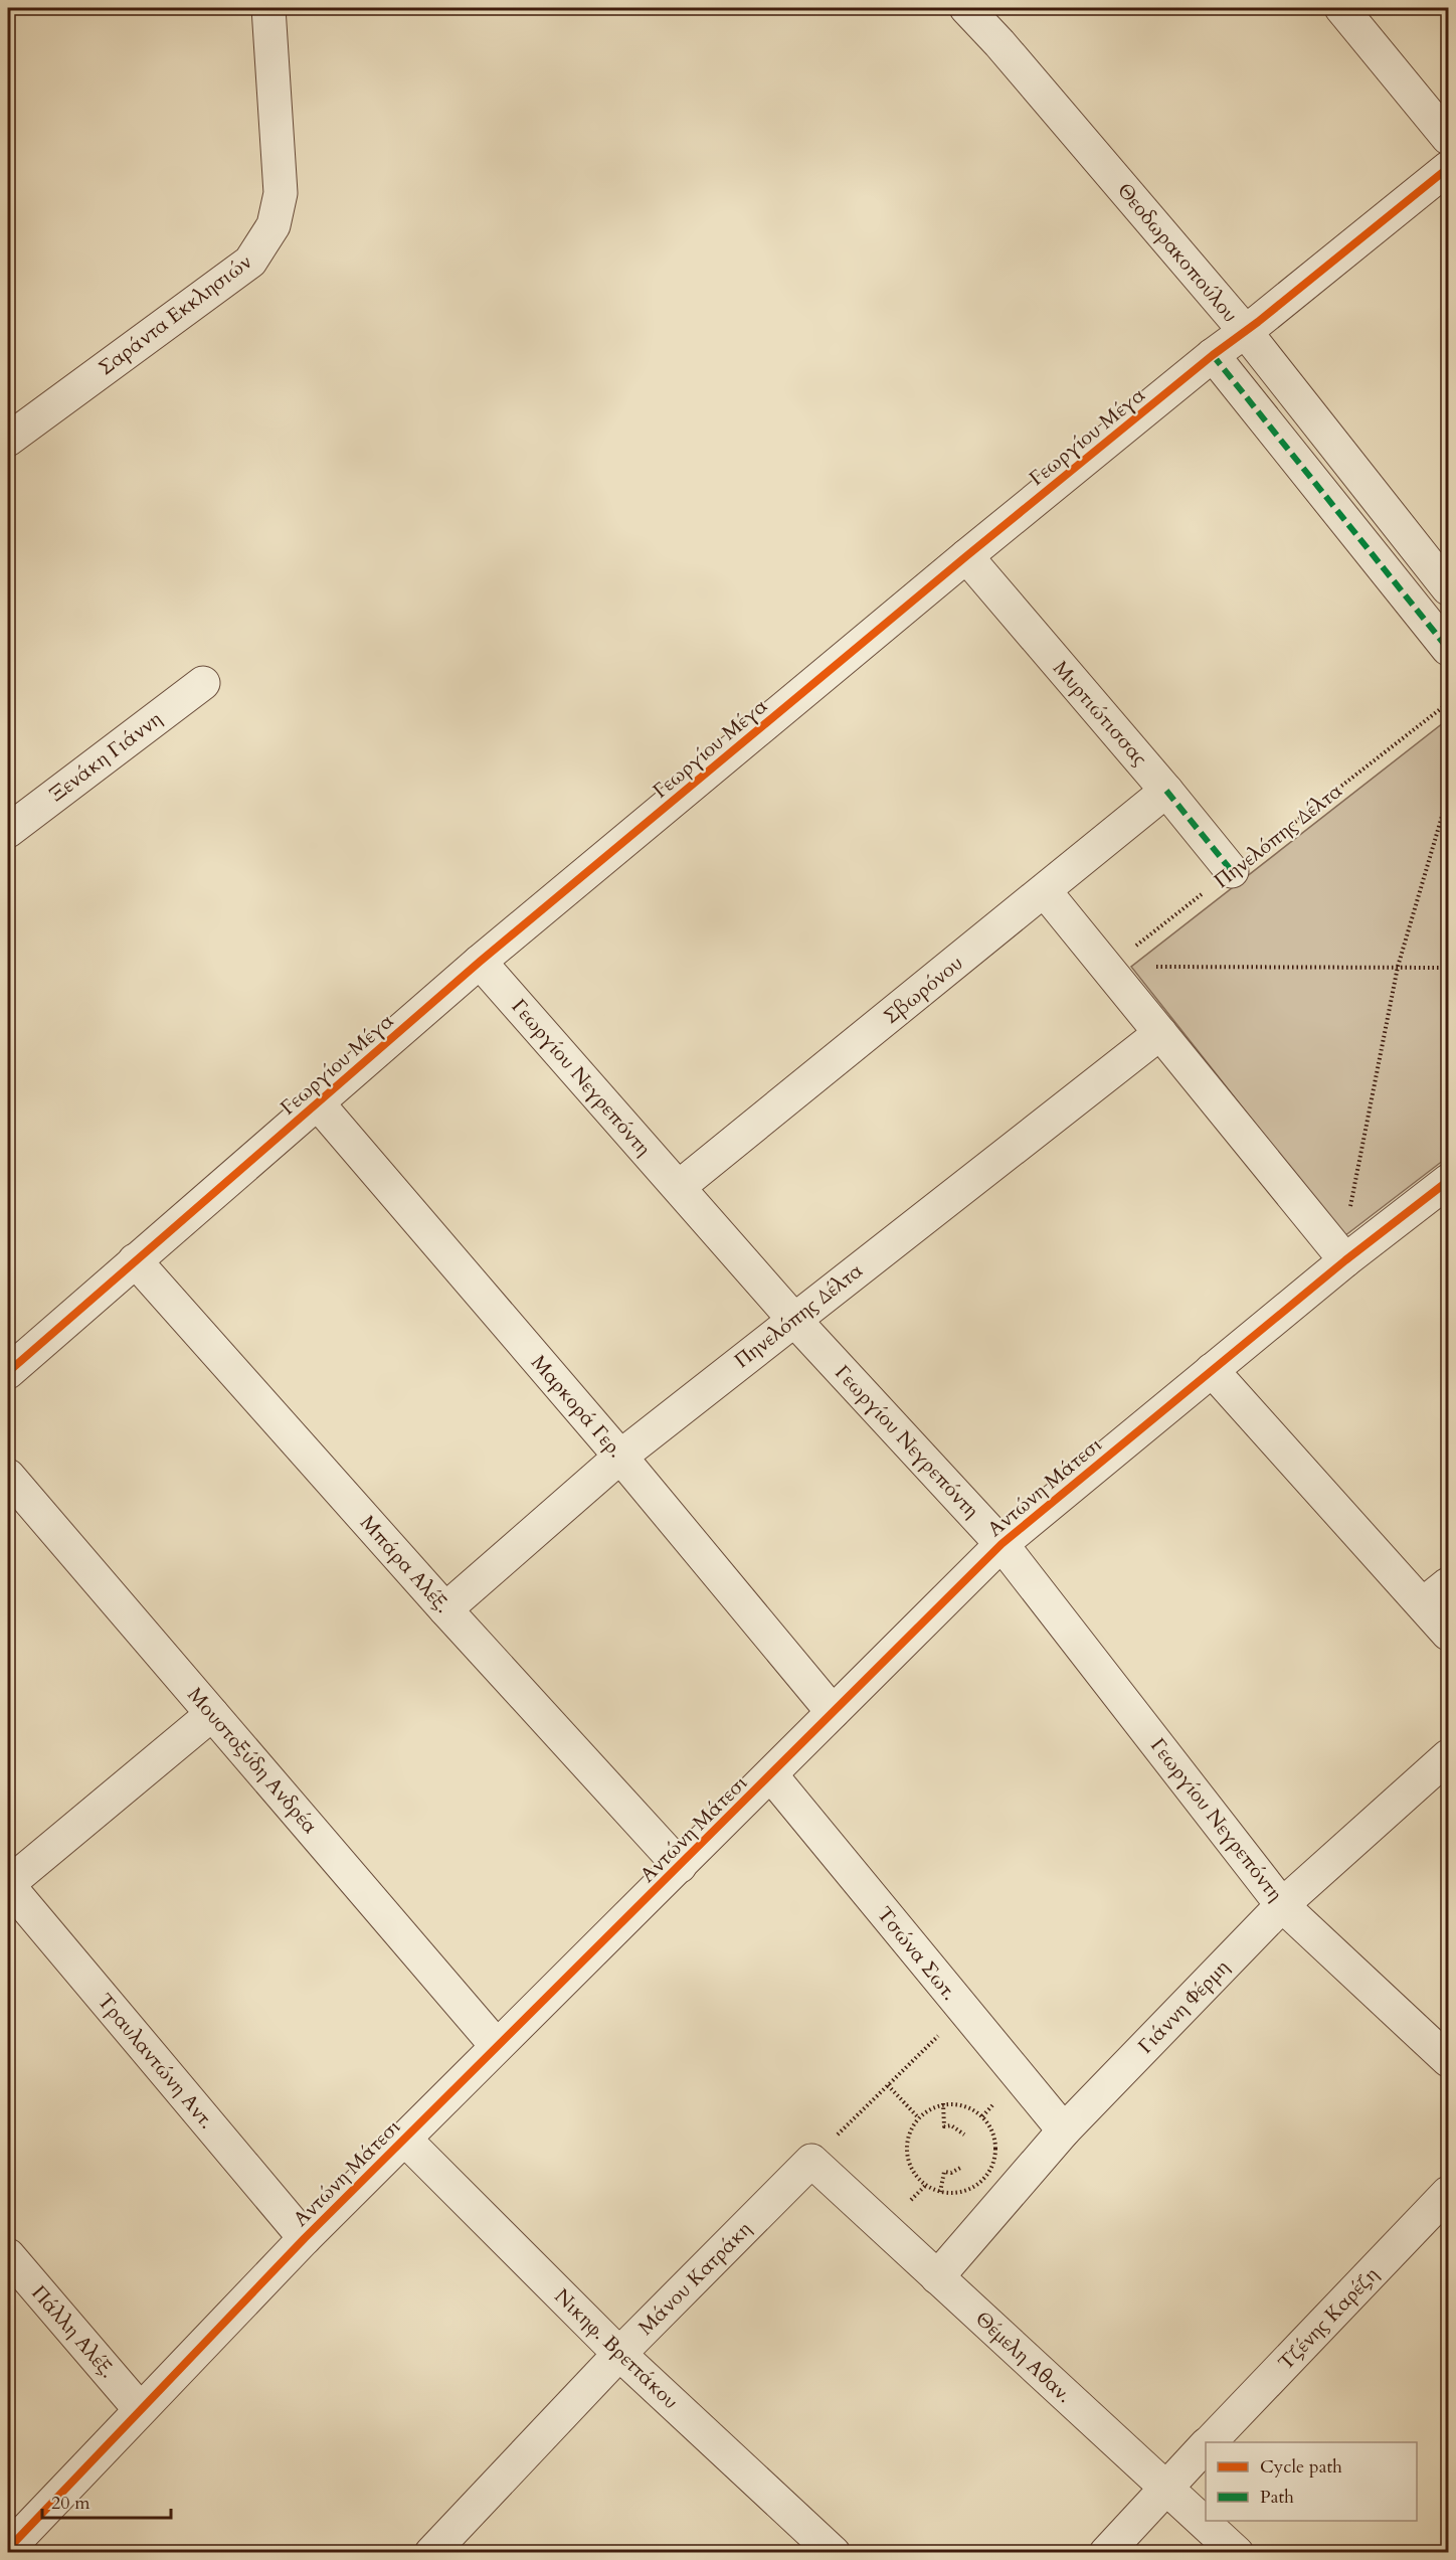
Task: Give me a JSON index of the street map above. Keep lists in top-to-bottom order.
{
  "streets": {
    "street": [
      "Θεοδωρακοπούλου",
      "Σαράντα Εκκλησιών",
      "Γεωργίου Μέγα",
      "Μυρτιώτισσας",
      "Ξενάκη Γιάννη",
      "Πηνελόπης Δέλτα",
      "Σβωρόνου",
      "Γεωργίου Νεγρεπόντη",
      "Μαρκορά Γερ.",
      "Αντώνη Μάτεσι",
      "Μπάρα Αλέξ.",
      "Μουστοξύδη Ανδρέα",
      "Τσώνα Σωτ.",
      "Γιάννη Φέρμη",
      "Τραυλαντώνη Αντ.",
      "Μάνου Κατράκη",
      "Τζένης Καρέζη",
      "Πάλλη Αλέξ.",
      "Νικηφ. Βρεττάκου",
      "Θέμελη Αθαν."
    ]
  },
  "crossings": [
    ["Θεοδωρακοπούλου", "Γεωργίου Μέγα"],
    ["Γεωργίου Μέγα", "Μυρτιώτισσας"],
    ["Γεωργίου Μέγα", "Γεωργίου Νεγρεπόντη"],
    ["Γεωργίου Μέγα", "Μαρκορά Γερ."],
    ["Γεωργίου Μέγα", "Μπάρα Αλέξ."],
    ["Μυρτιώτισσας", "Πηνελόπης Δέλτα"],
    ["Μυρτιώτισσας", "Σβωρόνου"],
    ["Πηνελόπης Δέλτα", "Γεωργίου Νεγρεπόντη"],
    ["Πηνελόπης Δέλτα", "Μαρκορά Γερ."],
    ["Πηνελόπης Δέλτα", "Μπάρα Αλέξ."],
    ["Σβωρόνου", "Γεωργίου Νεγρεπόντη"],
    ["Γεωργίου Νεγρεπόντη", "Αντώνη Μάτεσι"],
    ["Γεωργίου Νεγρεπόντη", "Γιάννη Φέρμη"],
    ["Μαρκορά Γερ.", "Αντώνη Μάτεσι"],
    ["Αντώνη Μάτεσι", "Μπάρα Αλέξ."],
    ["Αντώνη Μάτεσι", "Μουστοξύδη Ανδρέα"],
    ["Αντώνη Μάτεσι", "Τσώνα Σωτ."],
    ["Αντώνη Μάτεσι", "Τραυλαντώνη Αντ."],
    ["Αντώνη Μάτεσι", "Πάλλη Αλέξ."],
    ["Αντώνη Μάτεσι", "Νικηφ. Βρεττάκου"],
    ["Τσώνα Σωτ.", "Γιάννη Φέρμη"],
    ["Γιάννη Φέρμη", "Θέμελη Αθαν."],
    ["Μάνου Κατράκη", "Νικηφ. Βρεττάκου"],
    ["Μάνου Κατράκη", "Θέμελη Αθαν."],
    ["Τζένης Καρέζη", "Θέμελη Αθαν."]
  ],
  "legend": ["Cycle path", "Path"],
  "scale_bar": "20 m"
}
